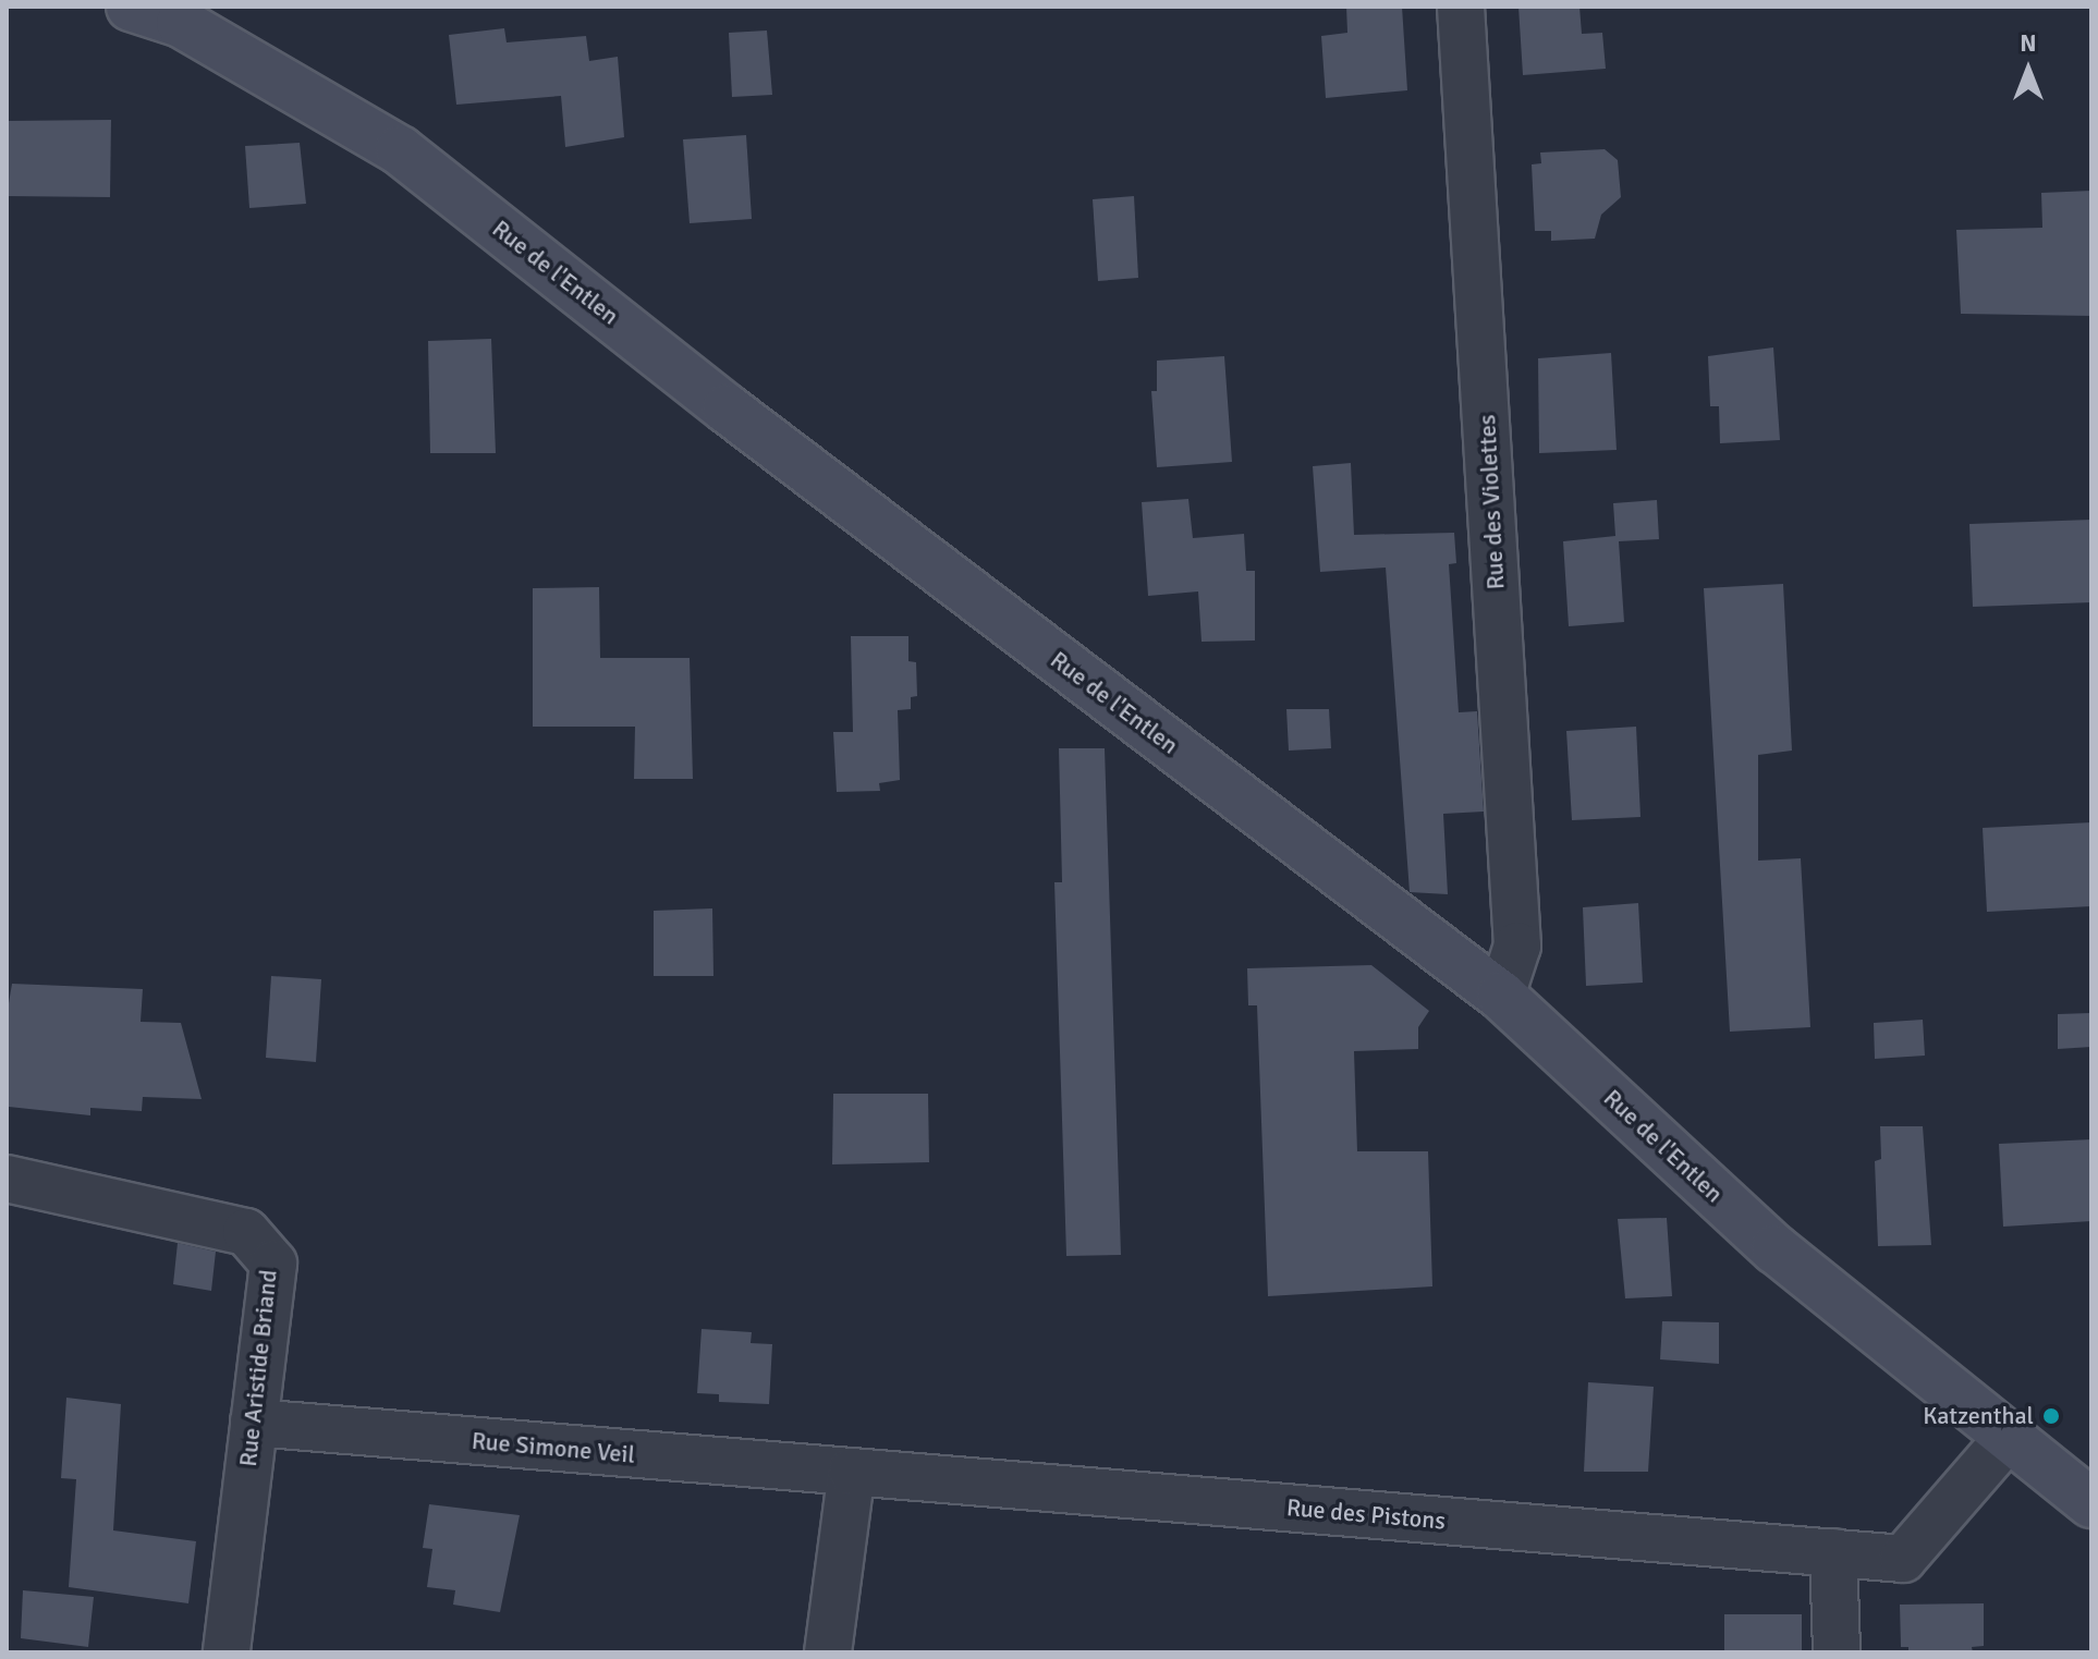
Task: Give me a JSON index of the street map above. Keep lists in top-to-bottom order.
{
  "streets": {
    "street": [
      "Rue de l'Entlen",
      "Rue des Violettes",
      "Rue Aristide Briand",
      "Rue Simone Veil",
      "Rue des Pistons"
    ]
  },
  "crossings": [
    ["Rue de l'Entlen", "Rue des Violettes"],
    ["Rue de l'Entlen", "Rue des Pistons"],
    ["Rue Aristide Briand", "Rue Simone Veil"],
    ["Rue Simone Veil", "Rue des Pistons"]
  ],
  "places": ["Katzenthal"],
  "north": "top"
}
